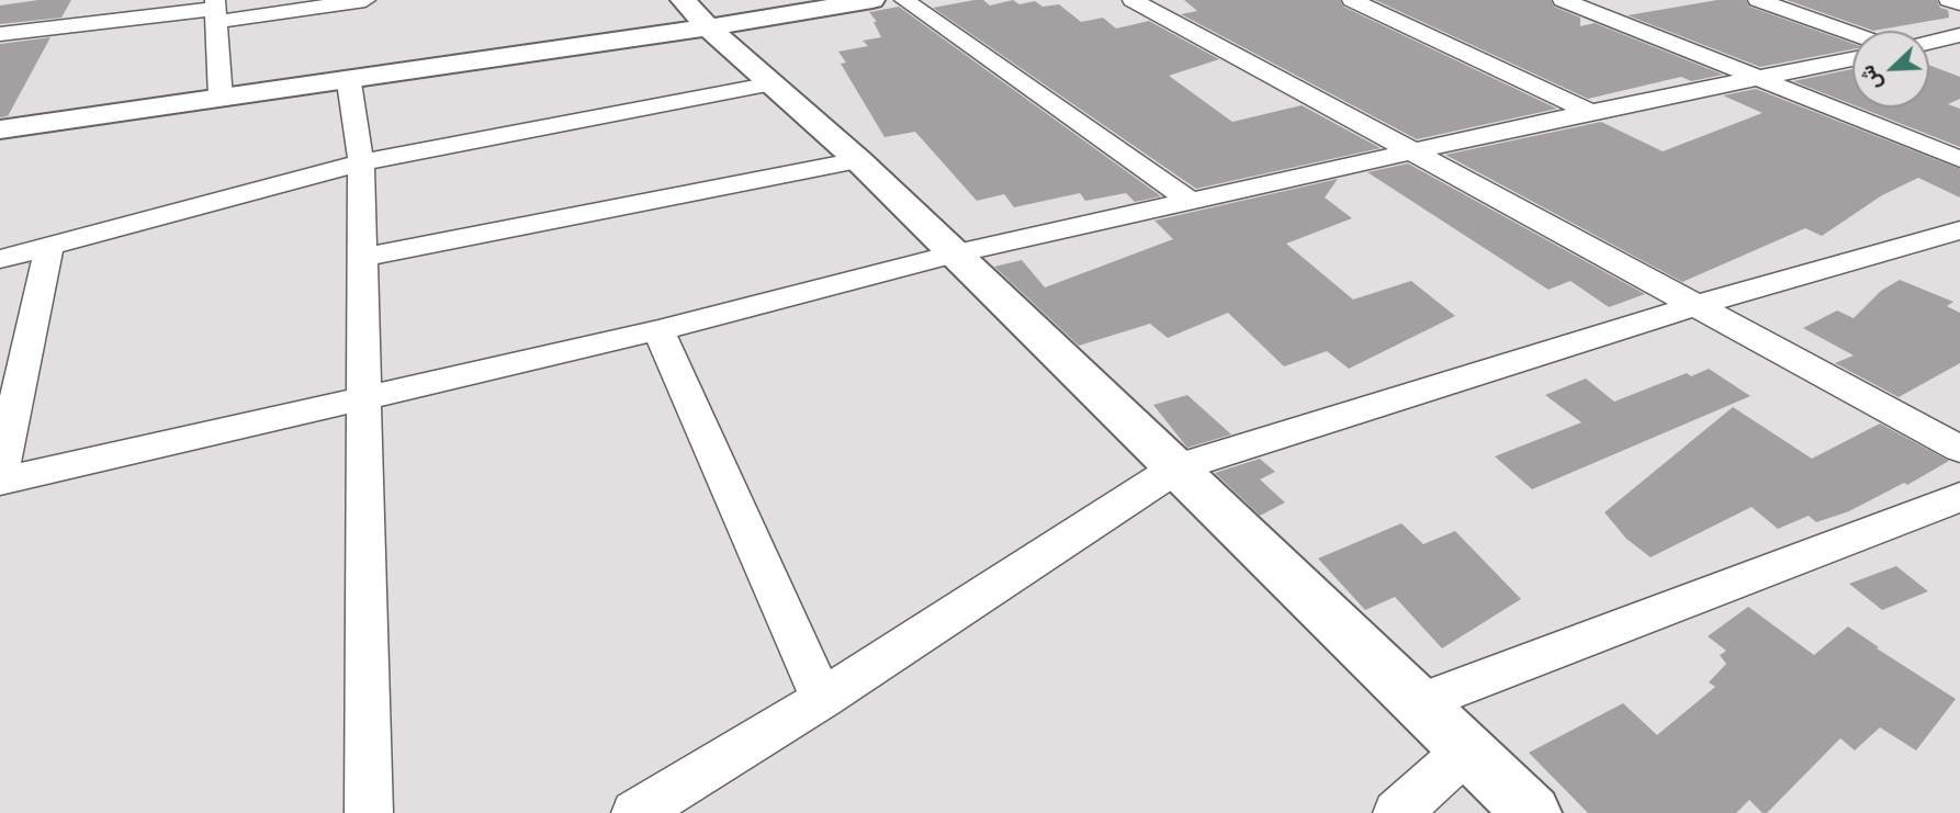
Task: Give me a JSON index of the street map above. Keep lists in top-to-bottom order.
{
  "north": "bottom left"
}
